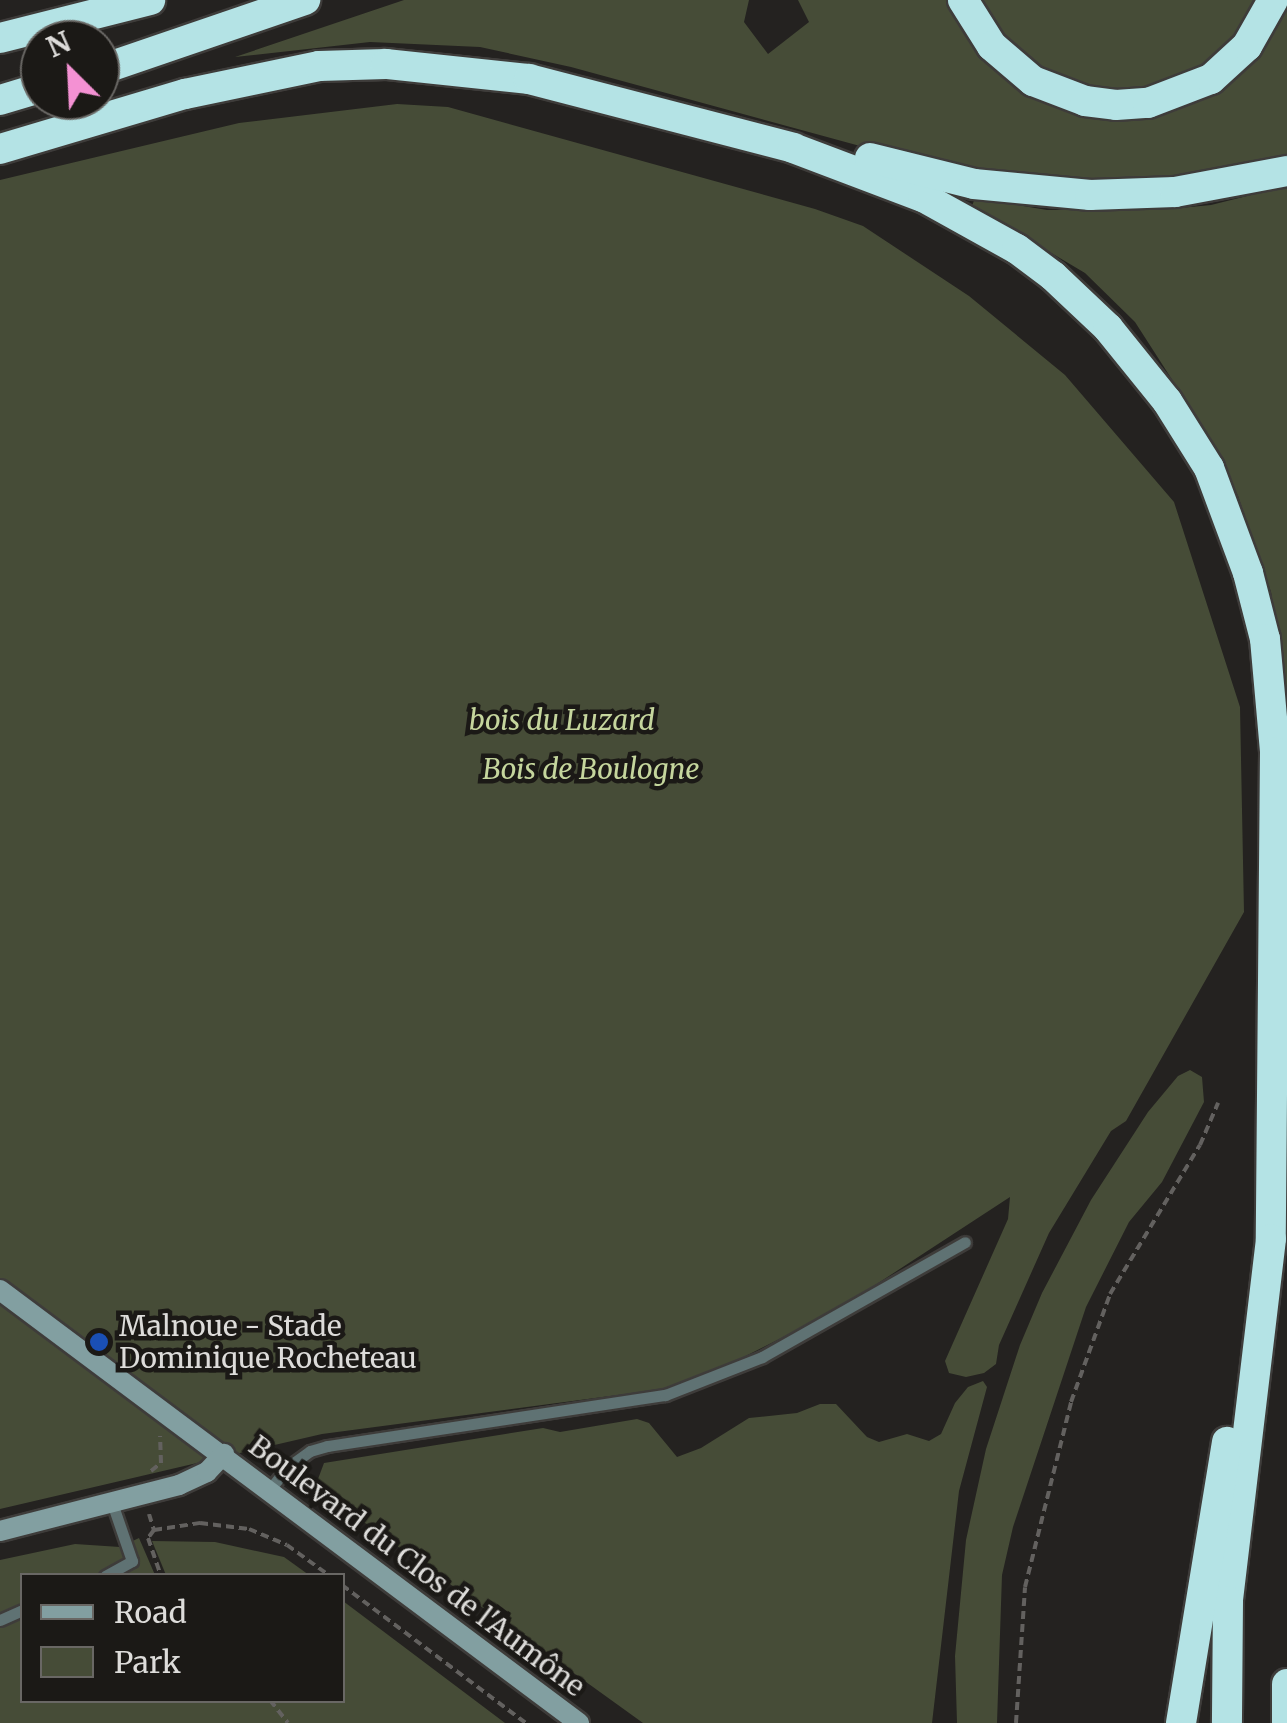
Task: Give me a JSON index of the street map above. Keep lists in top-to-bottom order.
{
  "streets": {
    "main road": ["Boulevard du Clos de l'Aumône"]
  },
  "parks": ["bois du Luzard", "Bois de Boulogne"],
  "places": ["Malnoue - Stade Dominique Rocheteau"],
  "legend": ["Road", "Park"],
  "north": "top left"
}
